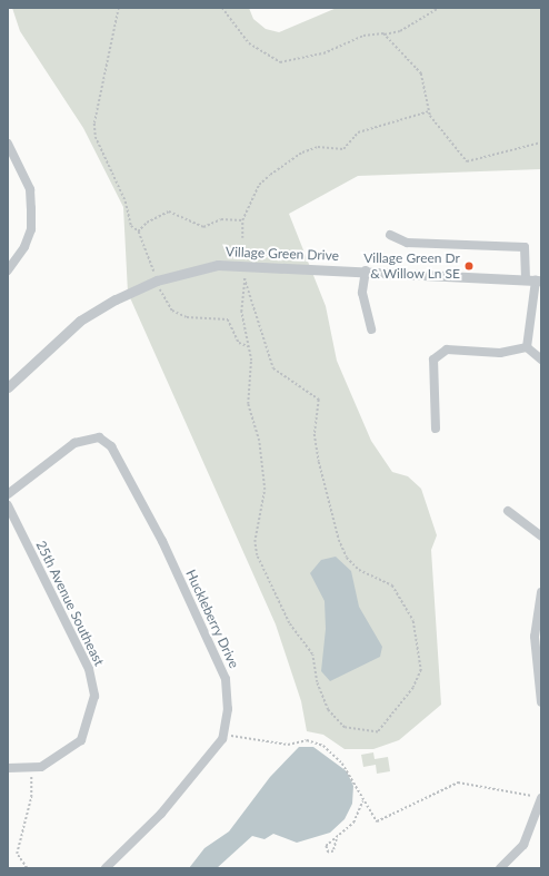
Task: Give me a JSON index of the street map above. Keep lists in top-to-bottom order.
{
  "streets": {
    "street": ["Village Green Drive", "25th Avenue Southeast", "Huckleberry Drive"]
  },
  "places": ["Village Green Dr & Willow Ln SE"]
}
